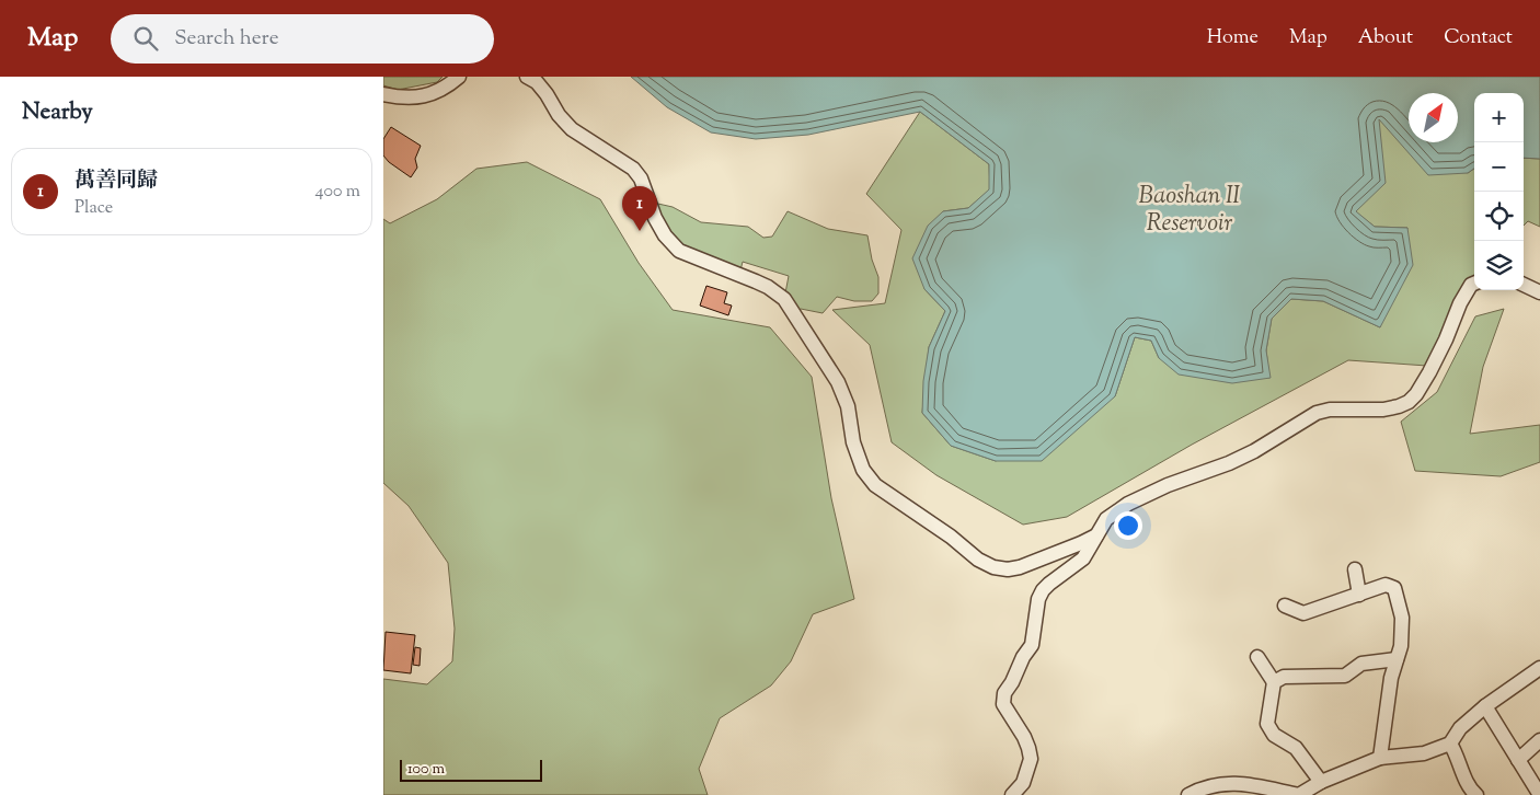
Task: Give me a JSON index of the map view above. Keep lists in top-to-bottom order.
{
  "water": ["Baoshan II Reservoir"],
  "scale_bar": "100 m",
  "north": "top right",
  "page": {
    "header": "Map",
    "search": "Search here",
    "nav": [
      "Home",
      "Map",
      "About",
      "Contact"
    ],
    "heading": "Nearby",
    "map_buttons": ["+", "−"],
    "list": [
      {
        "mark": "1",
        "name": "萬善同歸",
        "note": "Place",
        "value": "400 m"
      }
    ],
    "pins": "1",
    "scale": "100 m"
  }
}
